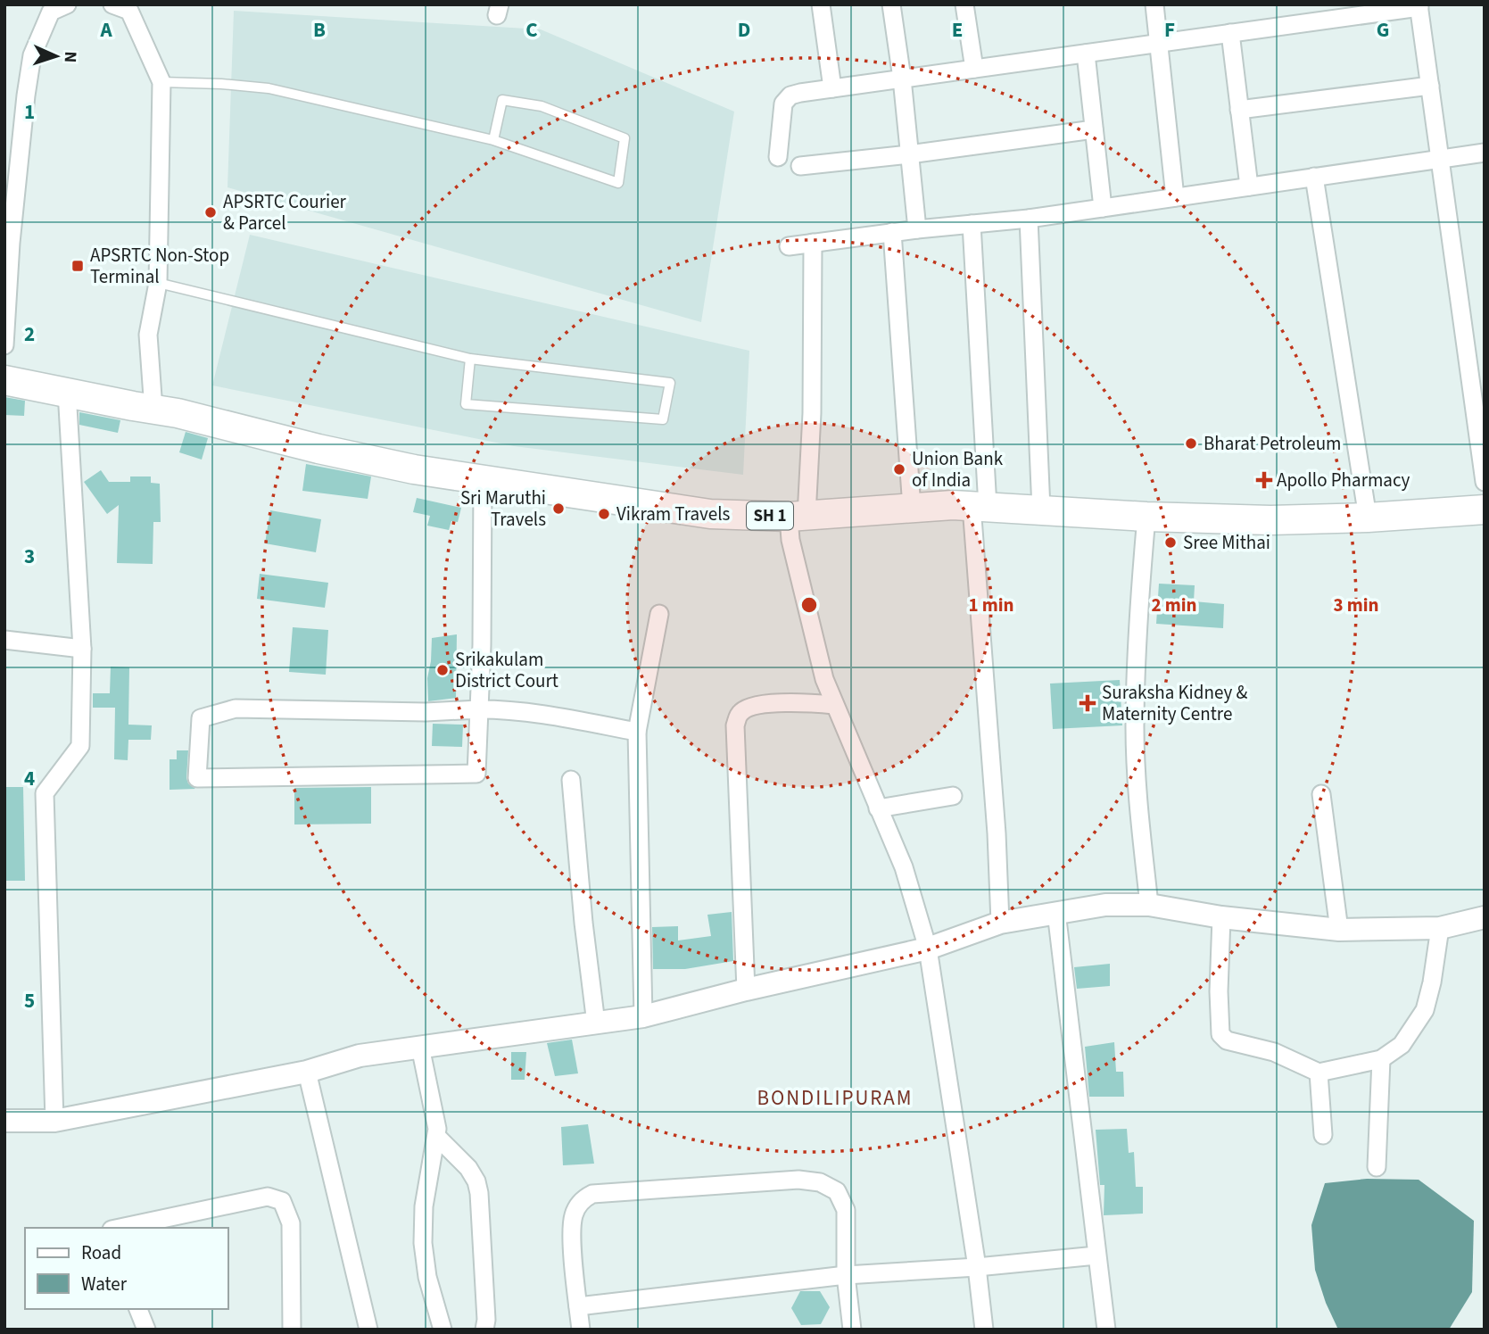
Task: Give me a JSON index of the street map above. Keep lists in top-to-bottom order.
{
  "streets": {
    "main road": ["SH 1"]
  },
  "districts": ["BONDILIPURAM"],
  "places": {
    "other": [
      "APSRTC Courier & Parcel",
      "Bharat Petroleum",
      "Union Bank of India",
      "Sri Maruthi Travels",
      "Vikram Travels",
      "Sree Mithai",
      "Srikakulam District Court"
    ],
    "transit": ["APSRTC Non-Stop Terminal"],
    "health": ["Apollo Pharmacy", "Suraksha Kidney & Maternity Centre"]
  },
  "legend": ["Road", "Water"],
  "north": "right",
  "grid": {
    "columns": [
      "A",
      "B",
      "C",
      "D",
      "E",
      "F",
      "G"
    ],
    "rows": [
      "1",
      "2",
      "3",
      "4",
      "5"
    ]
  },
  "rings": ["1 min", "2 min", "3 min"]
}
